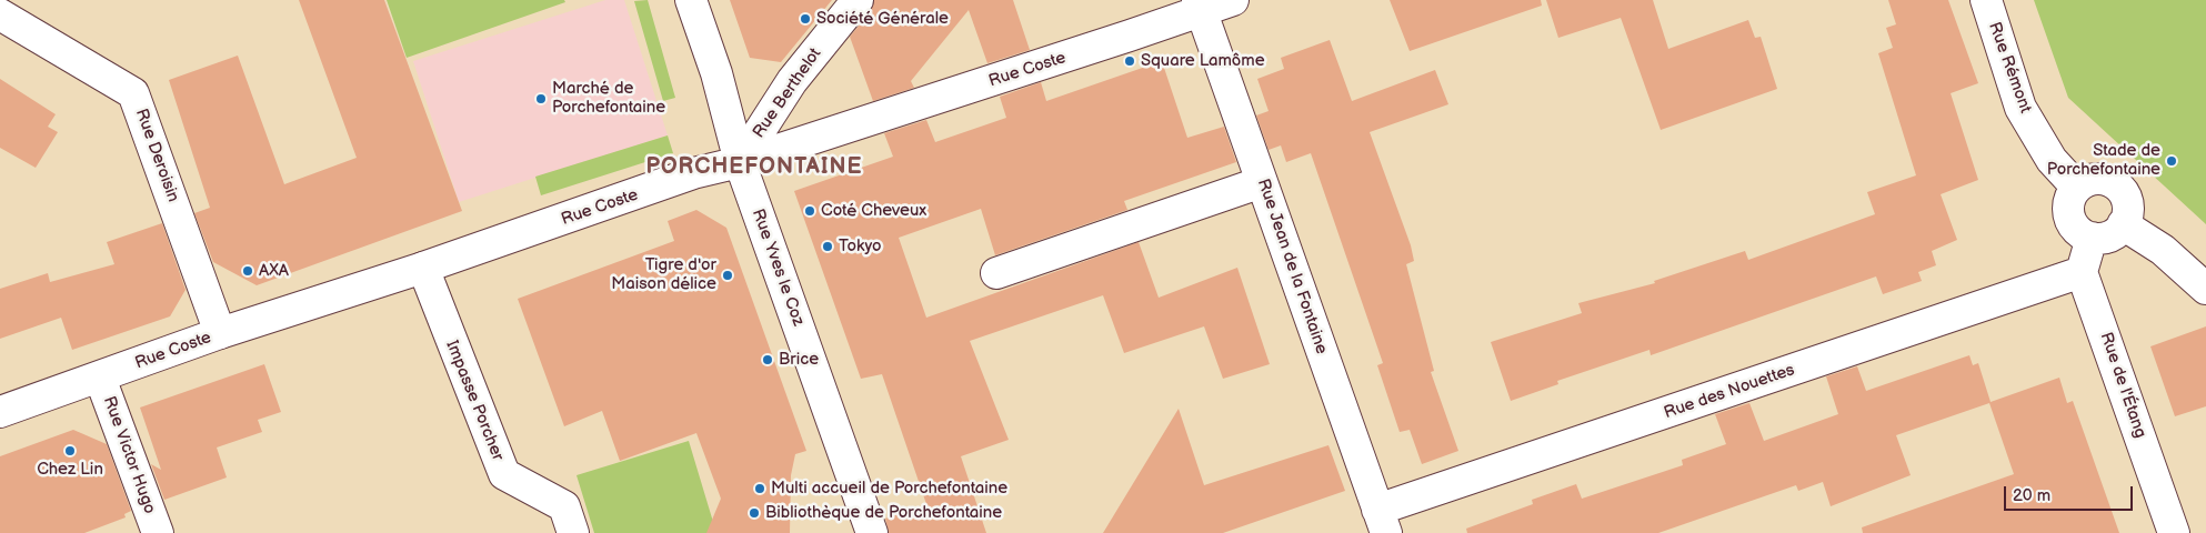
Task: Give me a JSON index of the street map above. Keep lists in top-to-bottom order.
{
  "streets": {
    "street": [
      "Rue Rémont",
      "Rue Coste",
      "Rue Berthelot",
      "Rue Deroisin",
      "Rue Jean de la Fontaine",
      "Rue Yves le Coz",
      "Rue de l'Étang",
      "Rue des Nouettes",
      "Impasse Porcher",
      "Rue Victor Hugo"
    ]
  },
  "crossings": [
    ["Rue Coste", "Rue Berthelot"],
    ["Rue Coste", "Rue Deroisin"],
    ["Rue Coste", "Rue Jean de la Fontaine"],
    ["Rue Coste", "Rue Yves le Coz"],
    ["Rue Coste", "Impasse Porcher"],
    ["Rue Coste", "Rue Victor Hugo"],
    ["Rue Berthelot", "Rue Yves le Coz"],
    ["Rue Jean de la Fontaine", "Rue des Nouettes"],
    ["Rue de l'Étang", "Rue des Nouettes"]
  ],
  "districts": ["PORCHEFONTAINE"],
  "places": [
    "Société Générale",
    "Square Lamôme",
    "Marché de Porchefontaine",
    "Stade de Porchefontaine",
    "Coté Cheveux",
    "Tokyo",
    "AXA",
    "Tigre d'or Maison délice",
    "Brice",
    "Chez Lin",
    "Multi accueil de Porchefontaine",
    "Bibliothèque de Porchefontaine"
  ],
  "scale_bar": "20 m"
}
